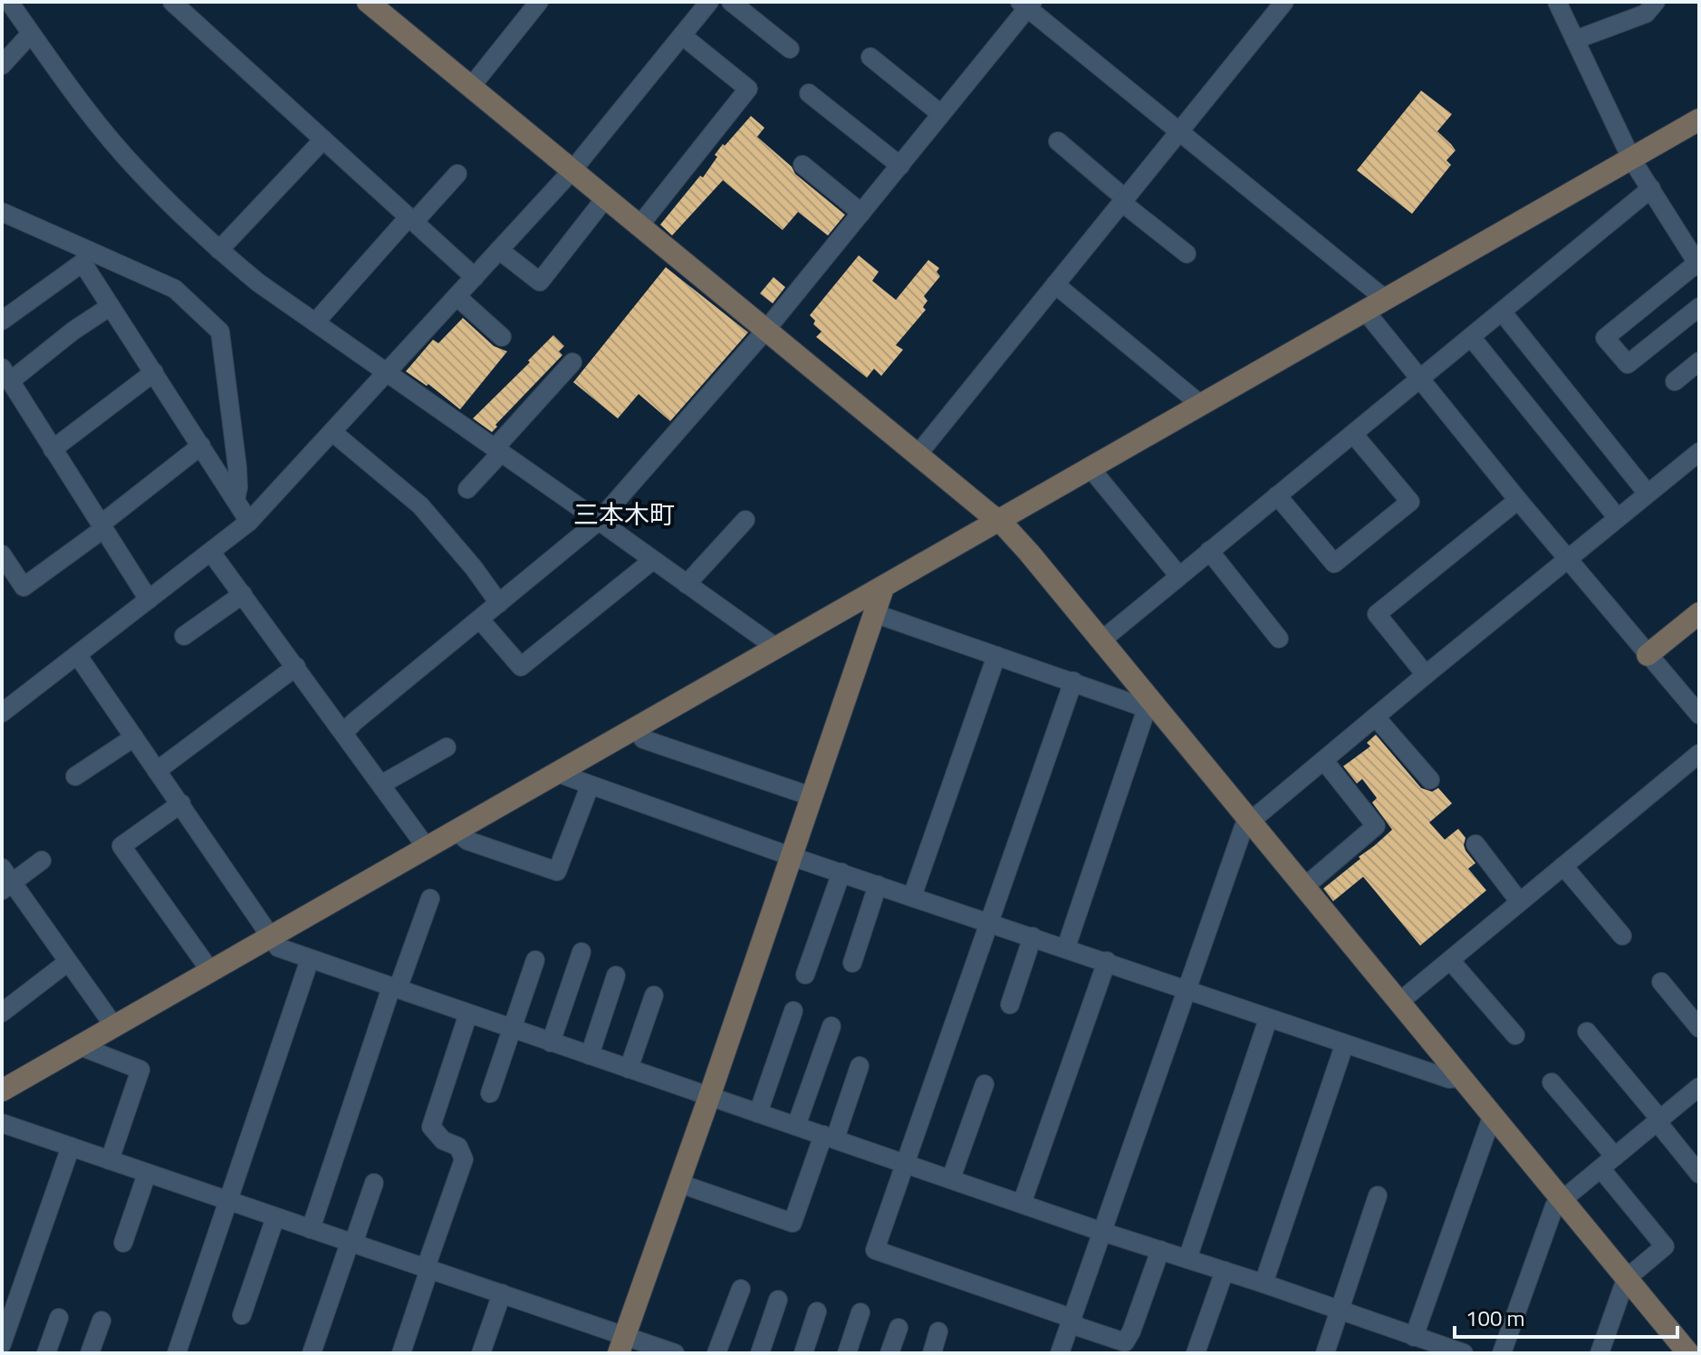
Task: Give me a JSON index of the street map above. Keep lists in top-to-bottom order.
{
  "districts": ["三本木町"],
  "scale_bar": "100 m"
}
